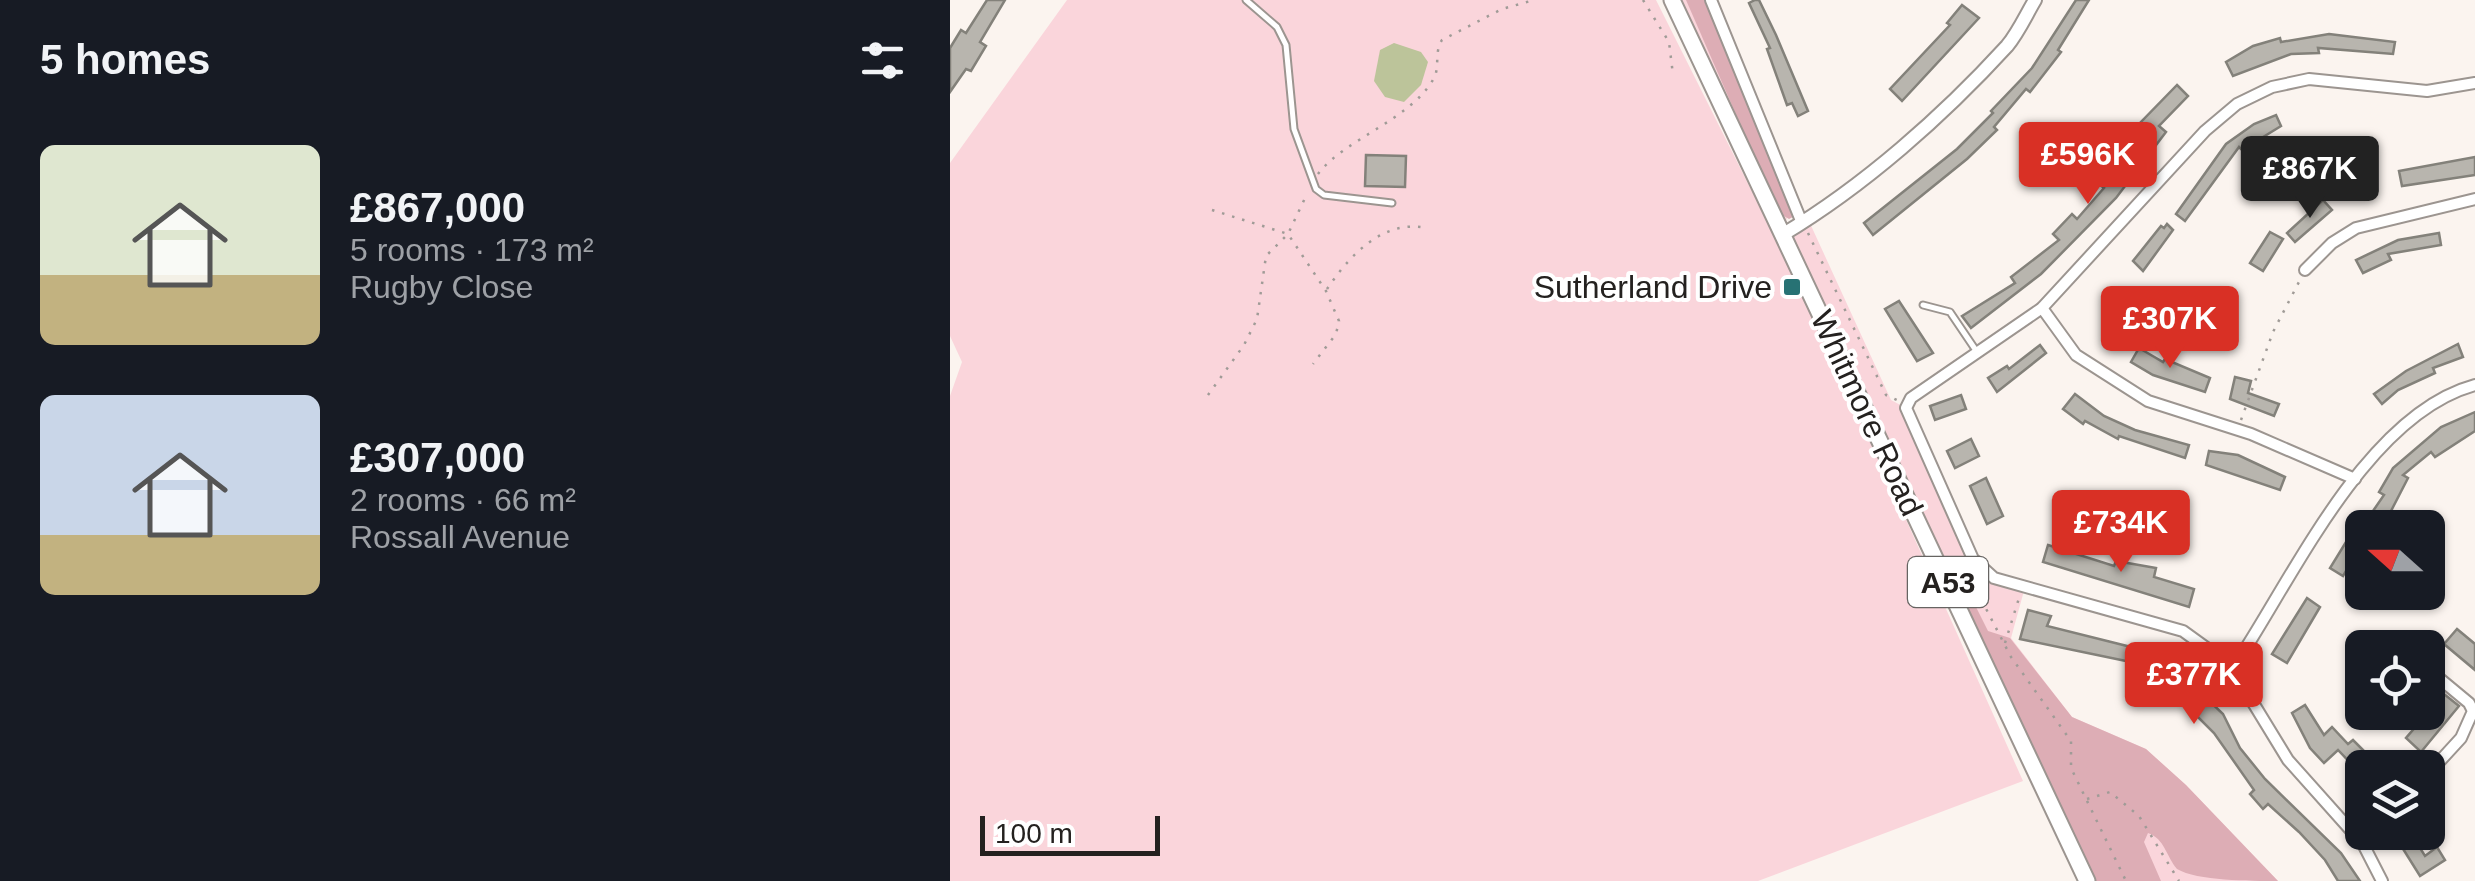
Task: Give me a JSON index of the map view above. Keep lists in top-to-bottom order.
{
  "streets": {
    "highway": ["Whitmore Road", "A53"]
  },
  "places": {
    "transit": ["Sutherland Drive"]
  },
  "scale_bar": "100 m",
  "north": "left",
  "page": {
    "heading": "5 homes",
    "list": [
      {
        "name": "£867,000",
        "note": "5 rooms · 173 m² · Rugby Close"
      },
      {
        "name": "£307,000",
        "note": "2 rooms · 66 m² · Rossall Avenue"
      }
    ],
    "price": [
      "£596K",
      "£867K",
      "£307K",
      "£734K",
      "£377K"
    ],
    "scale": "100 m"
  }
}
